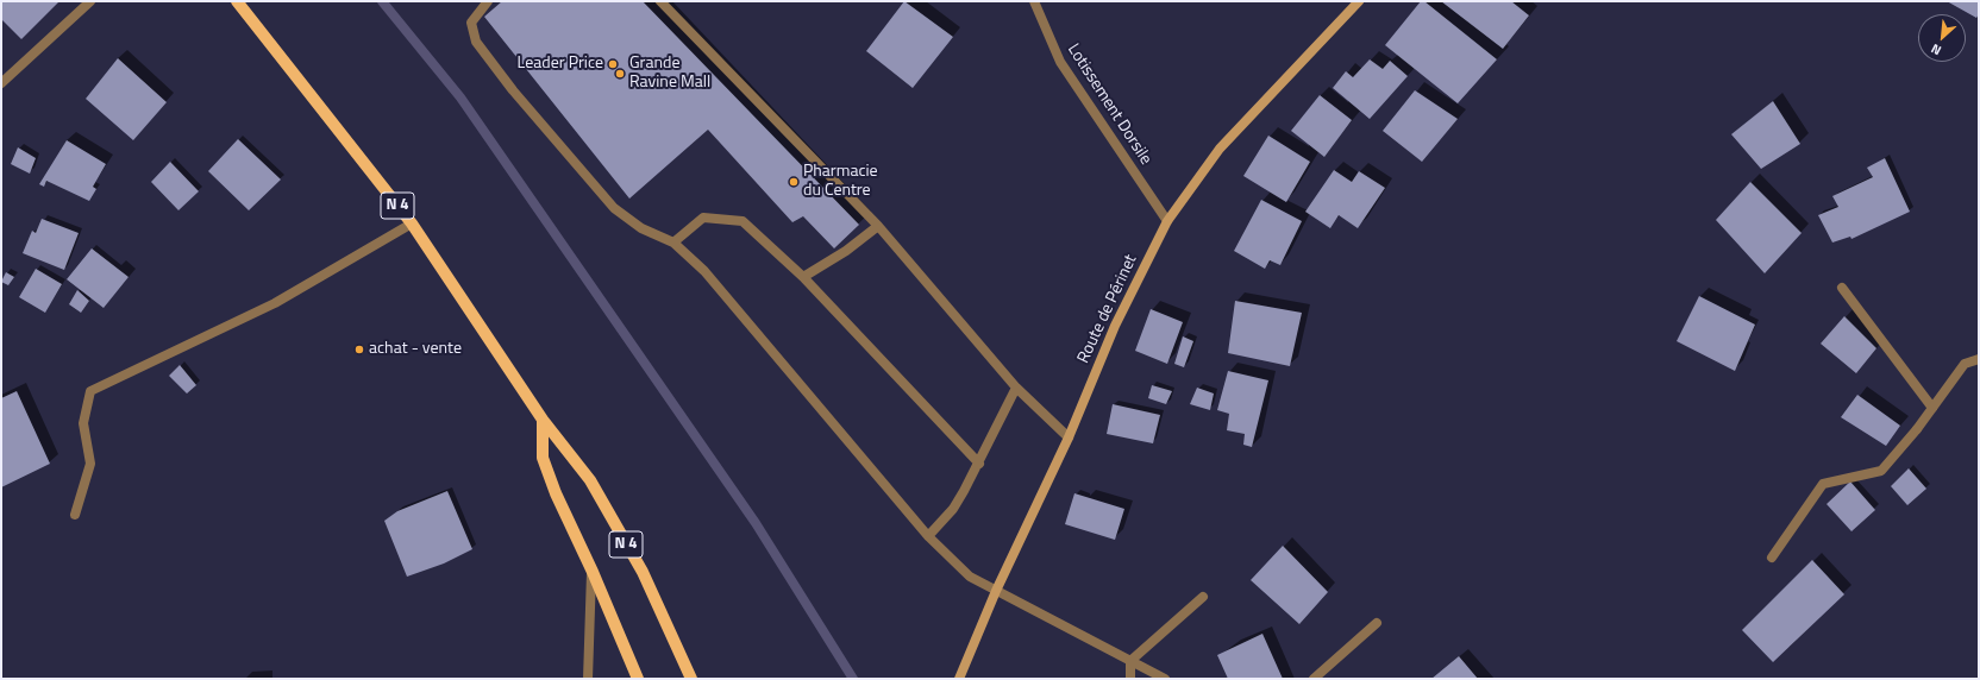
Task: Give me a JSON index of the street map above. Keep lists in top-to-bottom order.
{
  "streets": {
    "main road": ["N 4", "Route de Périnet"],
    "street": ["Lotissement Dorsile"]
  },
  "crossings": [
    ["Lotissement Dorsile", "Route de Périnet"]
  ],
  "places": [
    "Leader Price",
    "Grande Ravine Mall",
    "Pharmacie du Centre",
    "achat - vente"
  ],
  "north": "bottom left"
}
